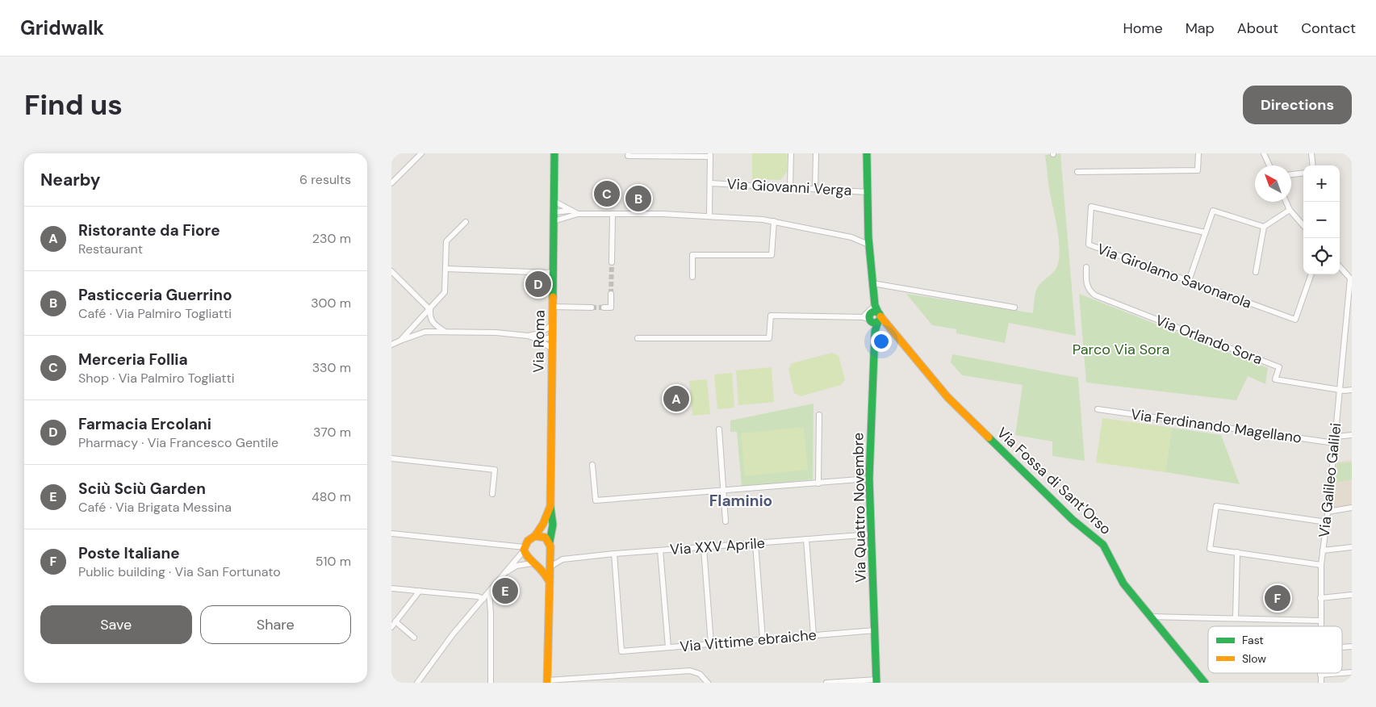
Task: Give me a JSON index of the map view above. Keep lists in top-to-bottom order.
{
  "streets": {
    "street": [
      "Via Giovanni Verga",
      "Via Girolamo Savonarola",
      "Via Orlando Sora",
      "Via Roma",
      "Via Ferdinando Magellano",
      "Via Galileo Galilei",
      "Via Fossa di Sant'Orso",
      "Via Quattro Novembre",
      "Via XXV Aprile",
      "Via Vittime ebraiche"
    ]
  },
  "crossings": [
    ["Via Orlando Sora", "Via Galileo Galilei"],
    ["Via Roma", "Via XXV Aprile"],
    ["Via Ferdinando Magellano", "Via Galileo Galilei"],
    ["Via Fossa di Sant'Orso", "Via Quattro Novembre"],
    ["Via Quattro Novembre", "Via XXV Aprile"],
    ["Via Quattro Novembre", "Via Vittime ebraiche"],
    ["Via XXV Aprile", "Via Vittime ebraiche"]
  ],
  "districts": ["Flaminio"],
  "parks": ["Parco Via Sora"],
  "legend": ["Fast", "Slow"],
  "north": "top left",
  "page": {
    "header": "Gridwalk",
    "nav": [
      "Home",
      "Map",
      "About",
      "Contact"
    ],
    "buttons": [
      "Directions",
      ["Save", "Share"]
    ],
    "title": "Find us",
    "heading": ["Nearby", "6 results"],
    "map_buttons": ["+", "−"],
    "pins": [
      "C",
      "B",
      "D",
      "A",
      "E",
      "F"
    ],
    "list": [
      {
        "mark": "A",
        "name": "Ristorante da Fiore",
        "note": "Restaurant",
        "value": "230 m"
      },
      {
        "mark": "B",
        "name": "Pasticceria Guerrino",
        "note": "Café · Via Palmiro Togliatti",
        "value": "300 m"
      },
      {
        "mark": "C",
        "name": "Merceria Follia",
        "note": "Shop · Via Palmiro Togliatti",
        "value": "330 m"
      },
      {
        "mark": "D",
        "name": "Farmacia Ercolani",
        "note": "Pharmacy · Via Francesco Gentile",
        "value": "370 m"
      },
      {
        "mark": "E",
        "name": "Sciù Sciù Garden",
        "note": "Café · Via Brigata Messina",
        "value": "480 m"
      },
      {
        "mark": "F",
        "name": "Poste Italiane",
        "note": "Public building · Via San Fortunato",
        "value": "510 m"
      }
    ]
  }
}
